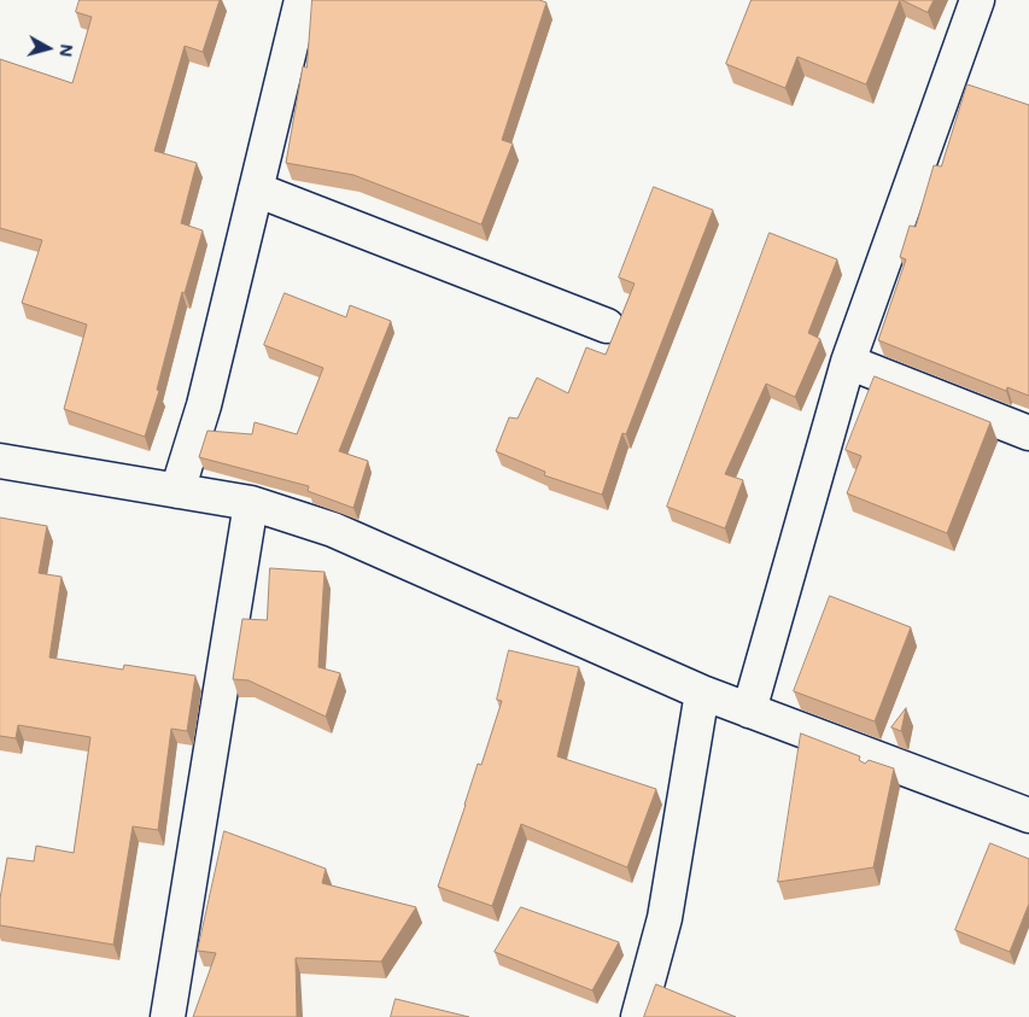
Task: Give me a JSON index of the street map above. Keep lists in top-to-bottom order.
{
  "north": "right"
}
